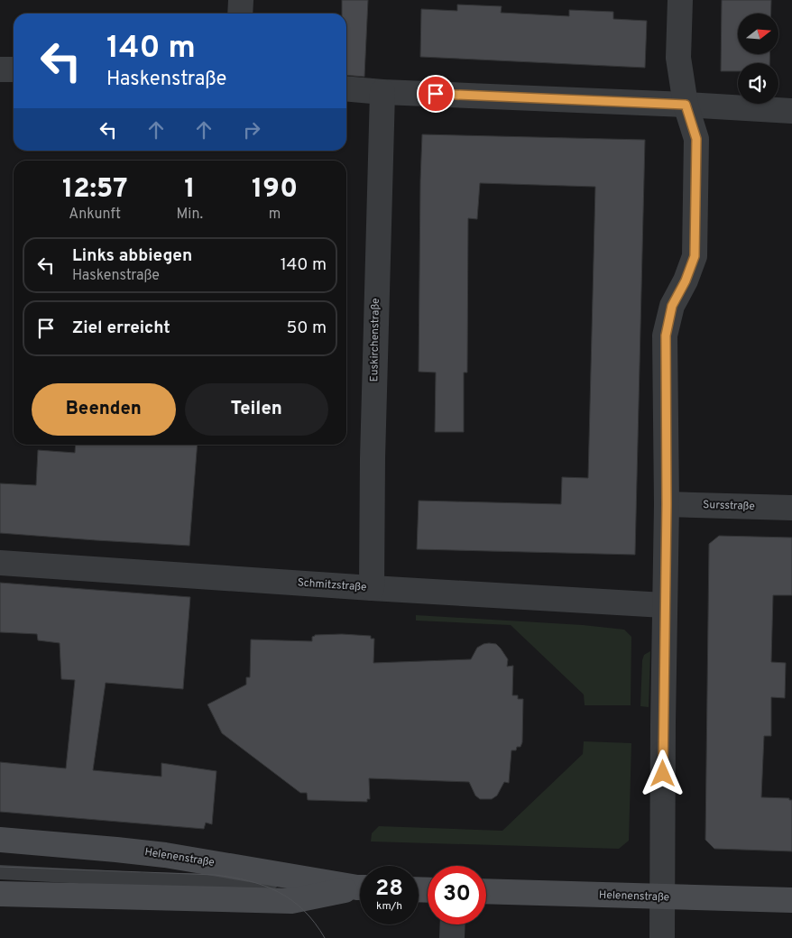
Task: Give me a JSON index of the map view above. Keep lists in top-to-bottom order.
{
  "streets": {
    "main road": ["Helenenstraße"],
    "street": ["Euskirchenstraße", "Sursstraße", "Schmitzstraße"]
  },
  "crossings": [
    ["Euskirchenstraße", "Schmitzstraße"]
  ],
  "north": "right",
  "page": {
    "turn": ["140 m", "Haskenstraße"],
    "eta": [
      "12:57",
      "Ankunft",
      "1",
      "Min.",
      "190",
      "m"
    ],
    "list": [
      {
        "name": "Links abbiegen",
        "note": "Haskenstraße",
        "value": "140 m"
      },
      {
        "name": "Ziel erreicht",
        "value": "50 m"
      }
    ],
    "buttons": ["Beenden", "Teilen"],
    "speed": "28 km/h",
    "limit": "30"
  }
}
